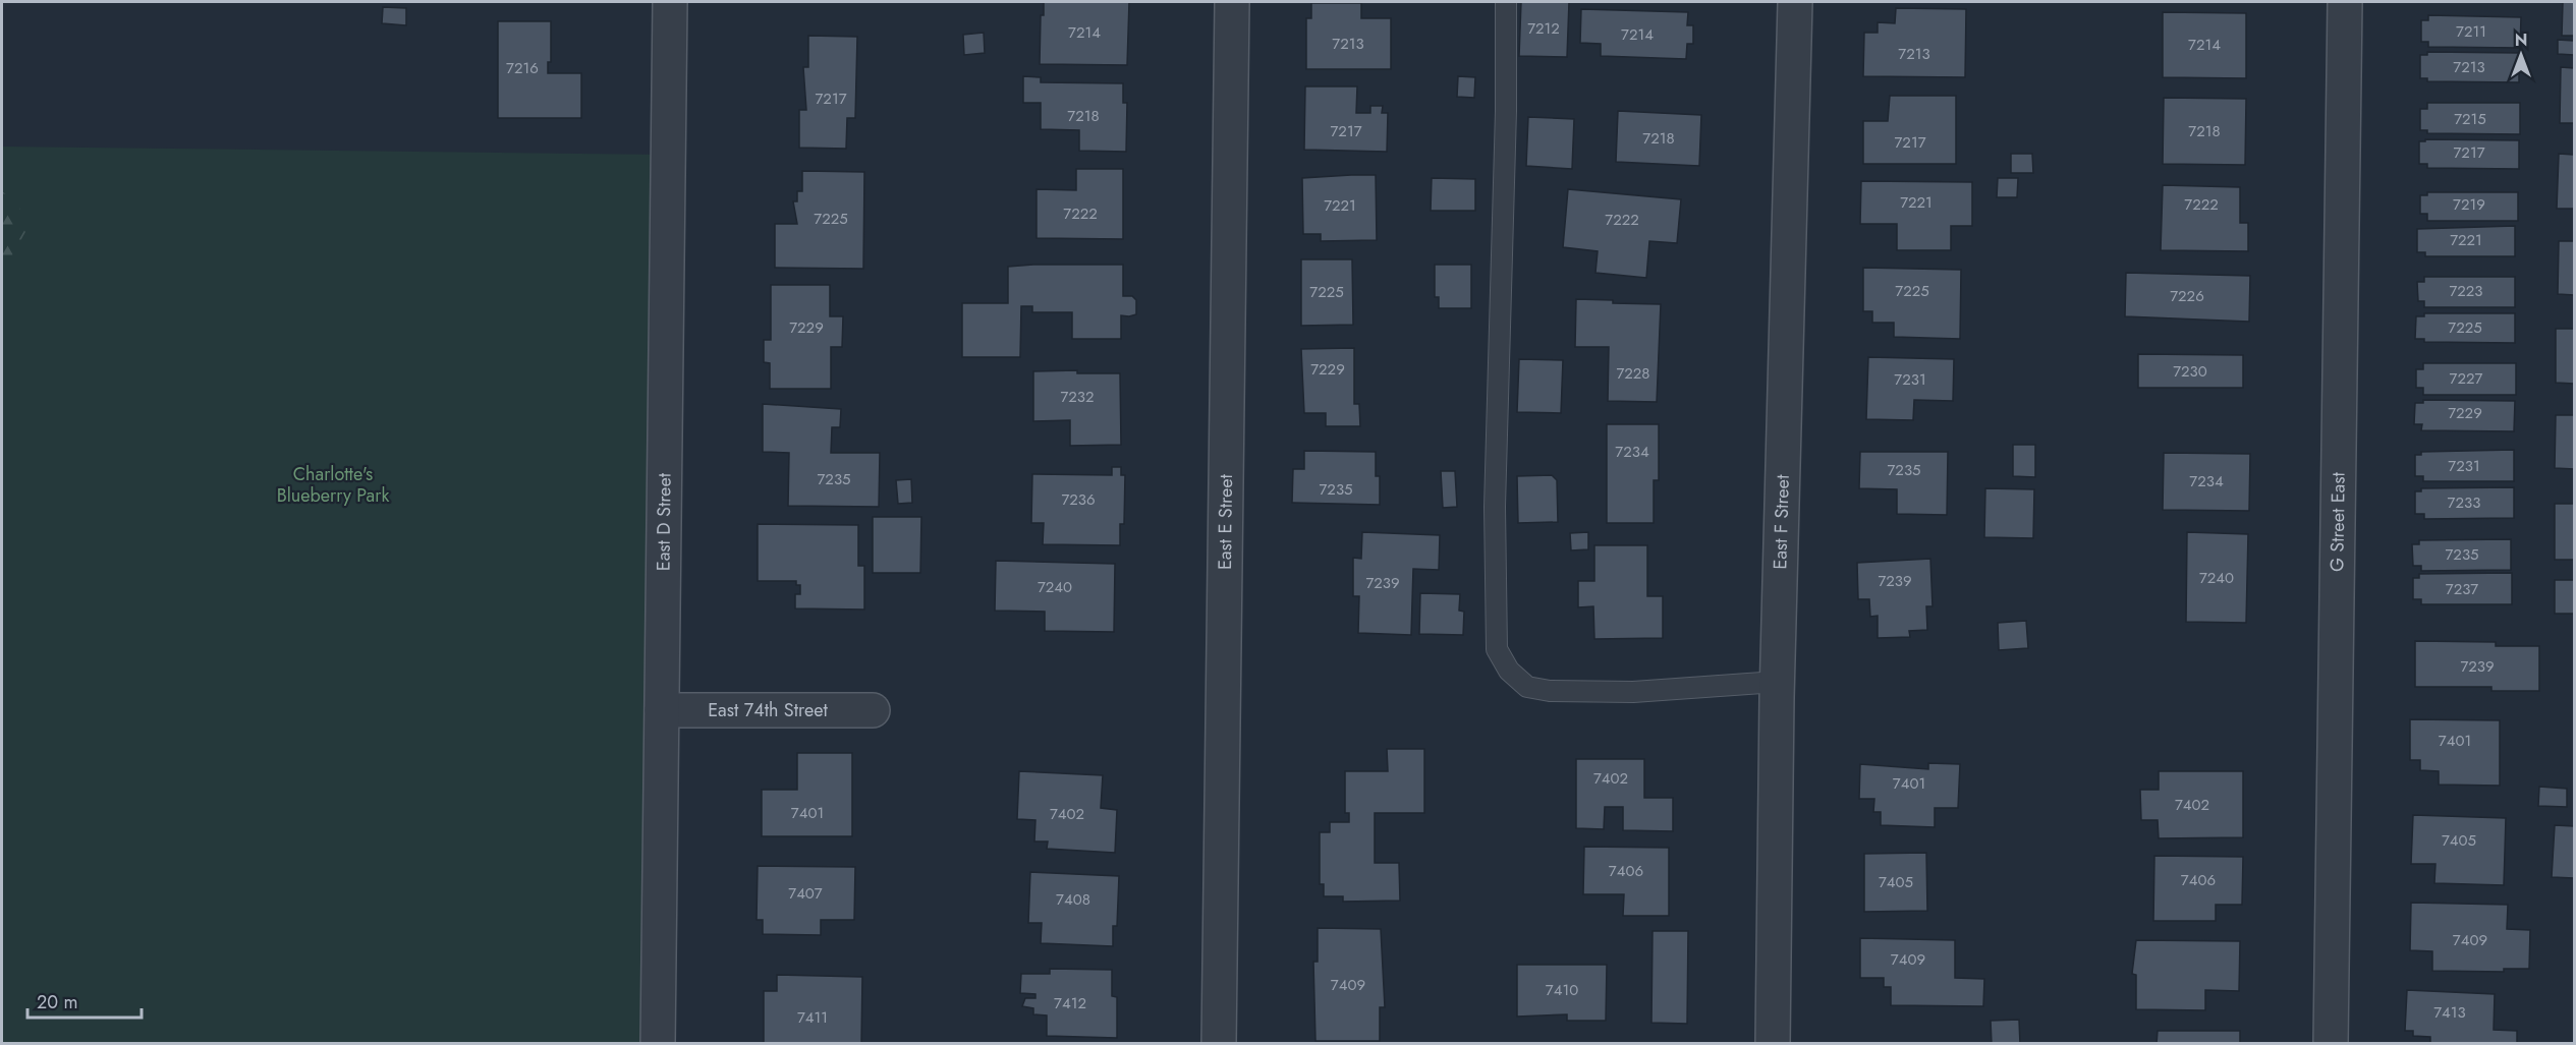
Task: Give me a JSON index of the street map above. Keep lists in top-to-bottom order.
{
  "streets": {
    "street": [
      "East D Street",
      "East E Street",
      "East F Street",
      "G Street East",
      "East 74th Street"
    ]
  },
  "crossings": [
    ["East D Street", "East 74th Street"]
  ],
  "parks": ["Charlotte's Blueberry Park"],
  "house_numbers": [
    "7212",
    "7211",
    "7214",
    "7214",
    "7213",
    "7214",
    "7213",
    "7213",
    "7216",
    "7217",
    "7218",
    "7215",
    "7217",
    "7218",
    "7218",
    "7217",
    "7217",
    "7221",
    "7222",
    "7219",
    "7221",
    "7222",
    "7225",
    "7222",
    "7221",
    "7225",
    "7223",
    "7225",
    "7226",
    "7229",
    "7225",
    "7229",
    "7230",
    "7228",
    "7227",
    "7231",
    "7232",
    "7229",
    "7234",
    "7231",
    "7235",
    "7235",
    "7234",
    "7235",
    "7236",
    "7233",
    "7235",
    "7240",
    "7239",
    "7239",
    "7240",
    "7237",
    "7239",
    "7401",
    "7402",
    "7401",
    "7402",
    "7401",
    "7402",
    "7405",
    "7406",
    "7406",
    "7405",
    "7407",
    "7408",
    "7409",
    "7409",
    "7409",
    "7410",
    "7412",
    "7413",
    "7411"
  ],
  "scale_bar": "20 m",
  "north": "top"
}
